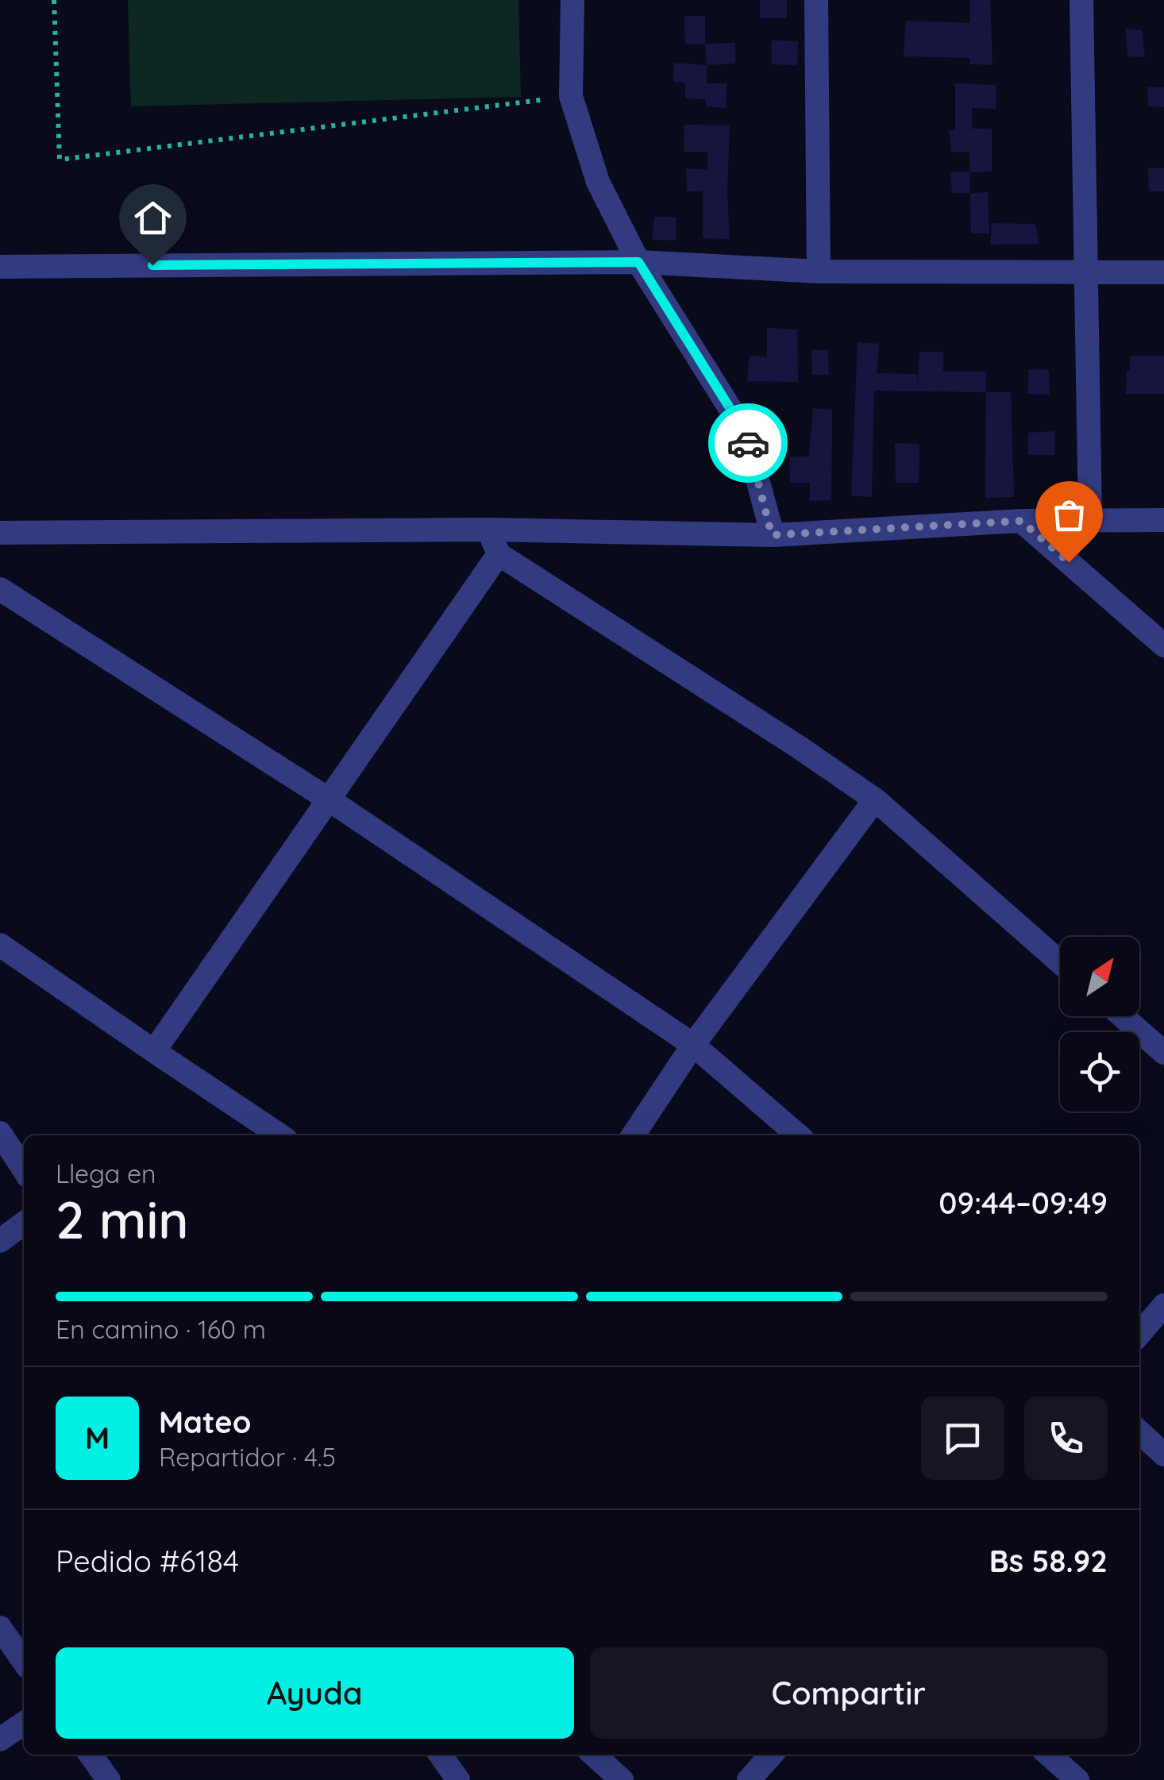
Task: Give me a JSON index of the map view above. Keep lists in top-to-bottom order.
{
  "north": "top right",
  "page": {
    "heading": ["2 min", "Llega en", "09:44–09:49"],
    "panel": [
      "Mateo",
      "Repartidor · 4.5",
      "Pedido #6184",
      "Bs 58.92"
    ],
    "bar": "En camino · 160 m",
    "round": "M",
    "buttons": ["Ayuda", "Compartir"]
  }
}
